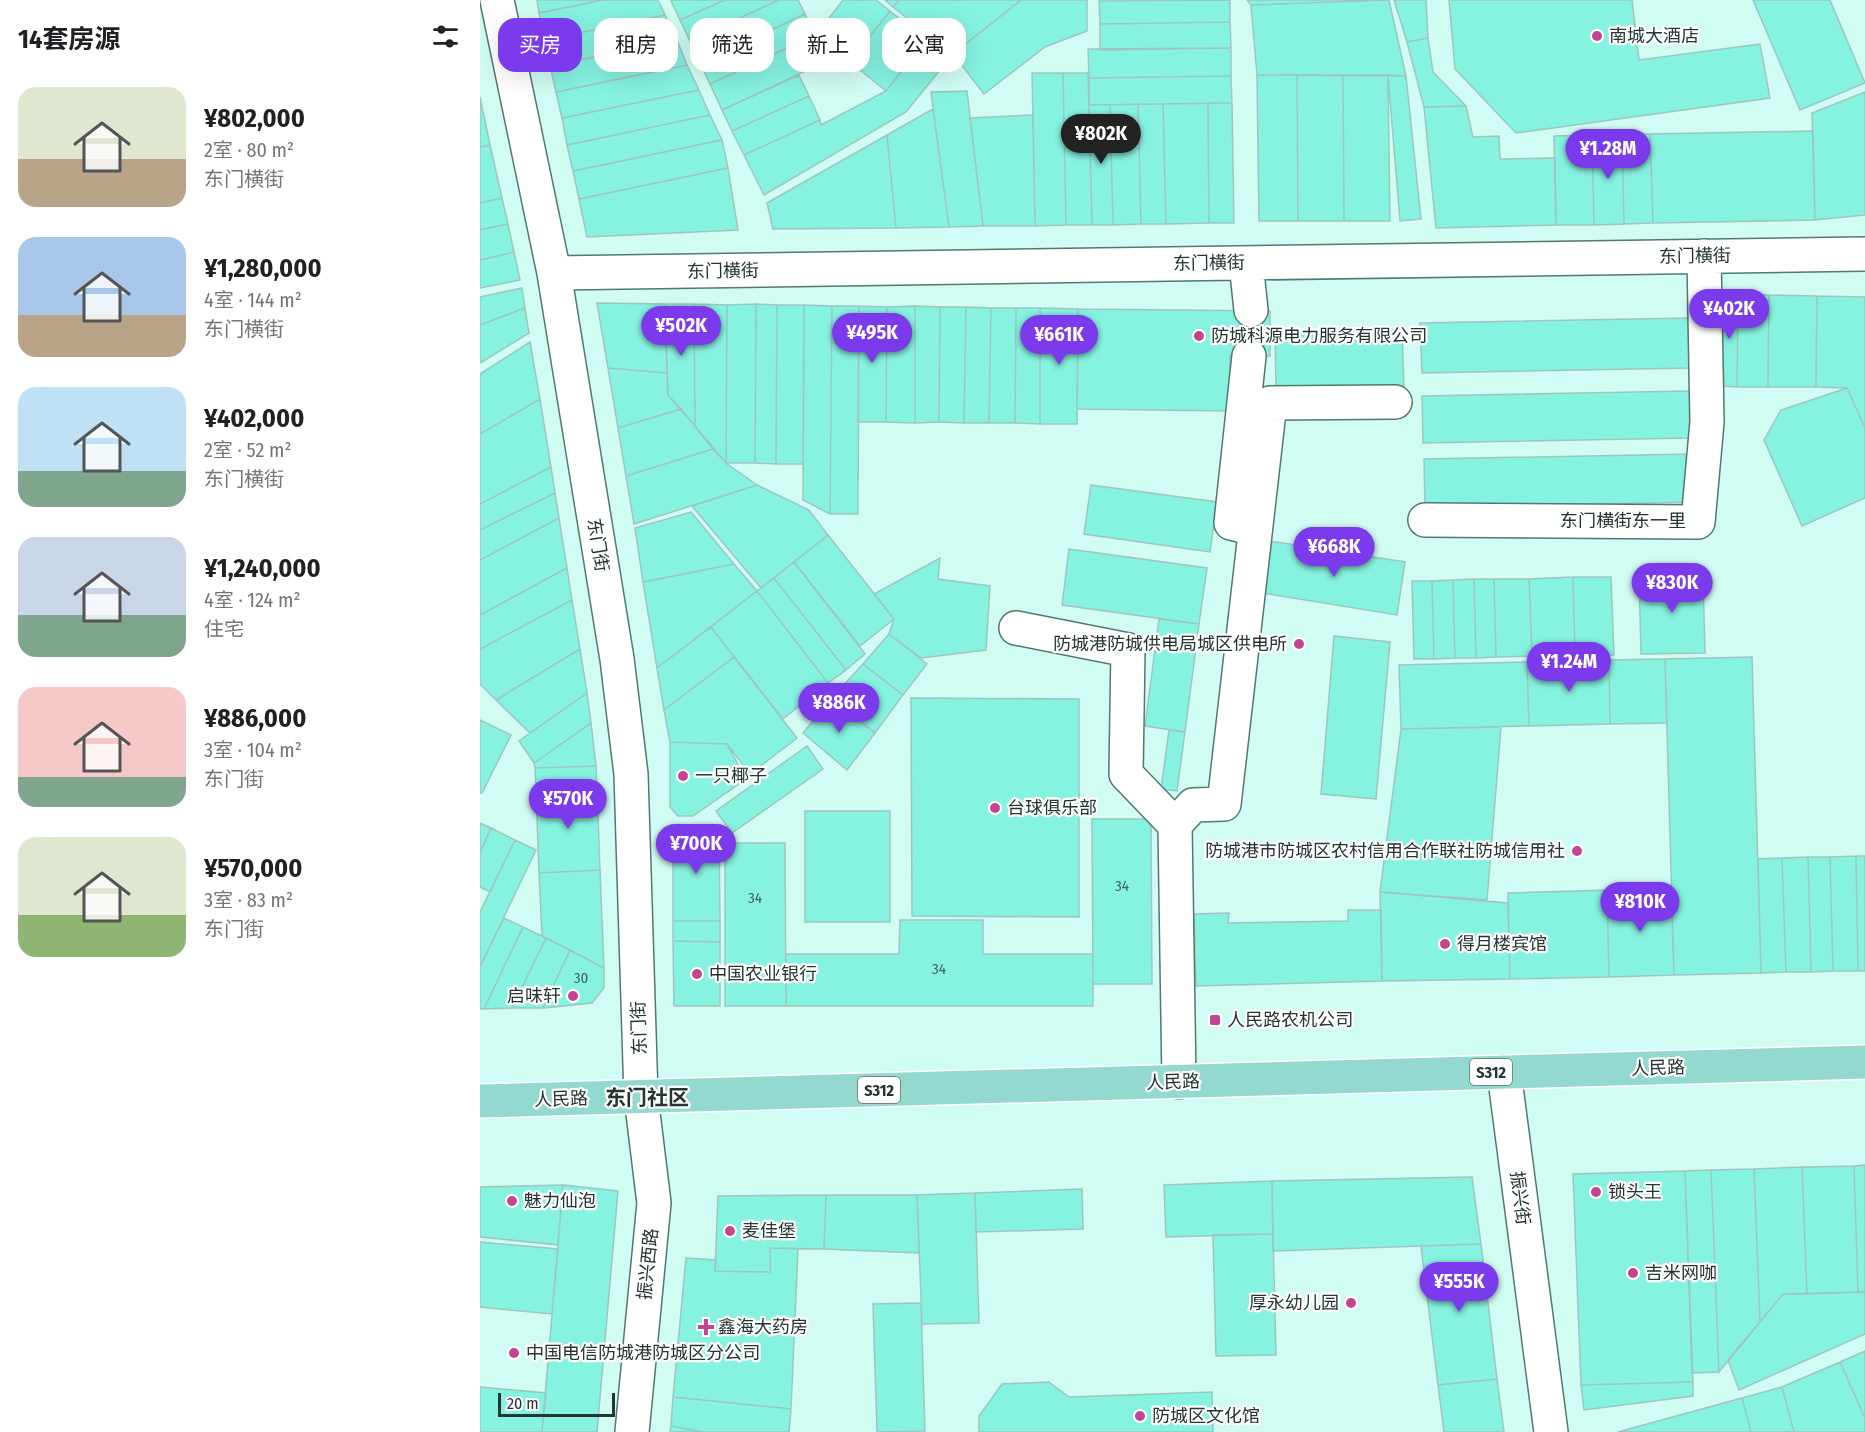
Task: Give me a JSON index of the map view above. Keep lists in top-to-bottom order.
{
  "streets": {
    "main road": ["人民路", "S312"],
    "street": [
      "东门横街",
      "东门横街东一里",
      "东门街",
      "振兴街",
      "振兴西路"
    ]
  },
  "crossings": [
    ["东门横街", "东门横街东一里"],
    ["东门横街", "东门街"],
    ["东门街", "人民路"],
    ["东门街", "振兴西路"],
    ["人民路", "振兴街"],
    ["人民路", "振兴西路"]
  ],
  "districts": ["东门社区"],
  "places": {
    "other": [
      "南城大酒店",
      "防城科源电力服务有限公司",
      "防城港防城供电局城区供电所",
      "一只椰子",
      "台球俱乐部",
      "防城港市防城区农村信用合作联社防城信用社",
      "得月楼宾馆",
      "中国农业银行",
      "启味轩",
      "锁头王",
      "魅力仙泡",
      "麦佳堡",
      "吉米网咖",
      "厚永幼儿园",
      "中国电信防城港防城区分公司",
      "防城区文化馆"
    ],
    "transit": ["人民路农机公司"],
    "health": ["鑫海大药房"]
  },
  "house_numbers": [
    "34",
    "34",
    "34",
    "30"
  ],
  "scale_bar": "20 m",
  "page": {
    "heading": "14套房源",
    "chip": [
      "买房",
      "租房",
      "筛选",
      "新上",
      "公寓"
    ],
    "list": [
      {
        "name": "¥802,000",
        "note": "2室 · 80 m² · 东门横街"
      },
      {
        "name": "¥1,280,000",
        "note": "4室 · 144 m² · 东门横街"
      },
      {
        "name": "¥402,000",
        "note": "2室 · 52 m² · 东门横街"
      },
      {
        "name": "¥1,240,000",
        "note": "4室 · 124 m² · 住宅"
      },
      {
        "name": "¥886,000",
        "note": "3室 · 104 m² · 东门街"
      },
      {
        "name": "¥570,000",
        "note": "3室 · 83 m² · 东门街"
      }
    ],
    "price": [
      "¥802K",
      "¥1.28M",
      "¥402K",
      "¥502K",
      "¥495K",
      "¥661K",
      "¥668K",
      "¥830K",
      "¥1.24M",
      "¥886K",
      "¥570K",
      "¥700K",
      "¥810K",
      "¥555K"
    ],
    "scale": "20 m"
  }
}
